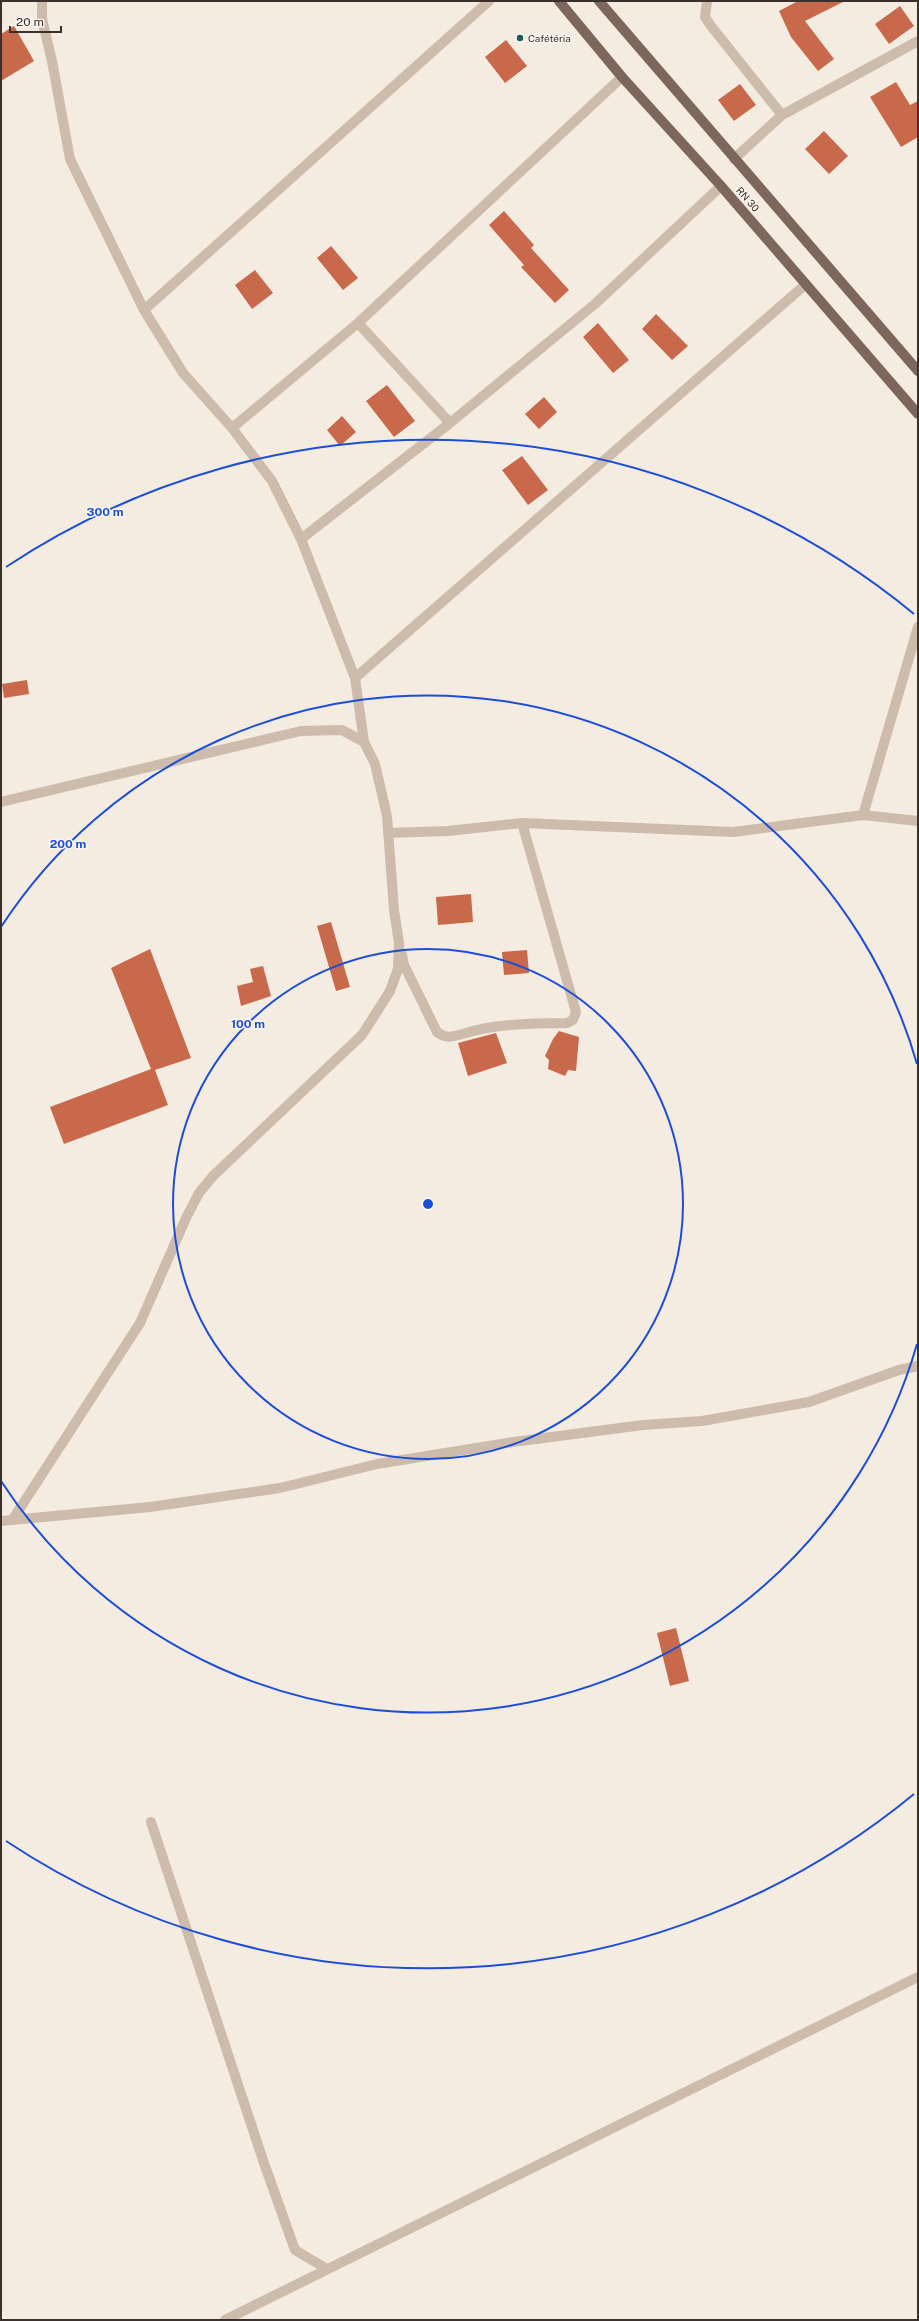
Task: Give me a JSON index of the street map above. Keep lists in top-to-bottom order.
{
  "streets": {
    "main road": ["RN 30"]
  },
  "places": ["Cafétéria"],
  "scale_bar": "20 m",
  "rings": ["300 m", "200 m", "100 m"]
}
